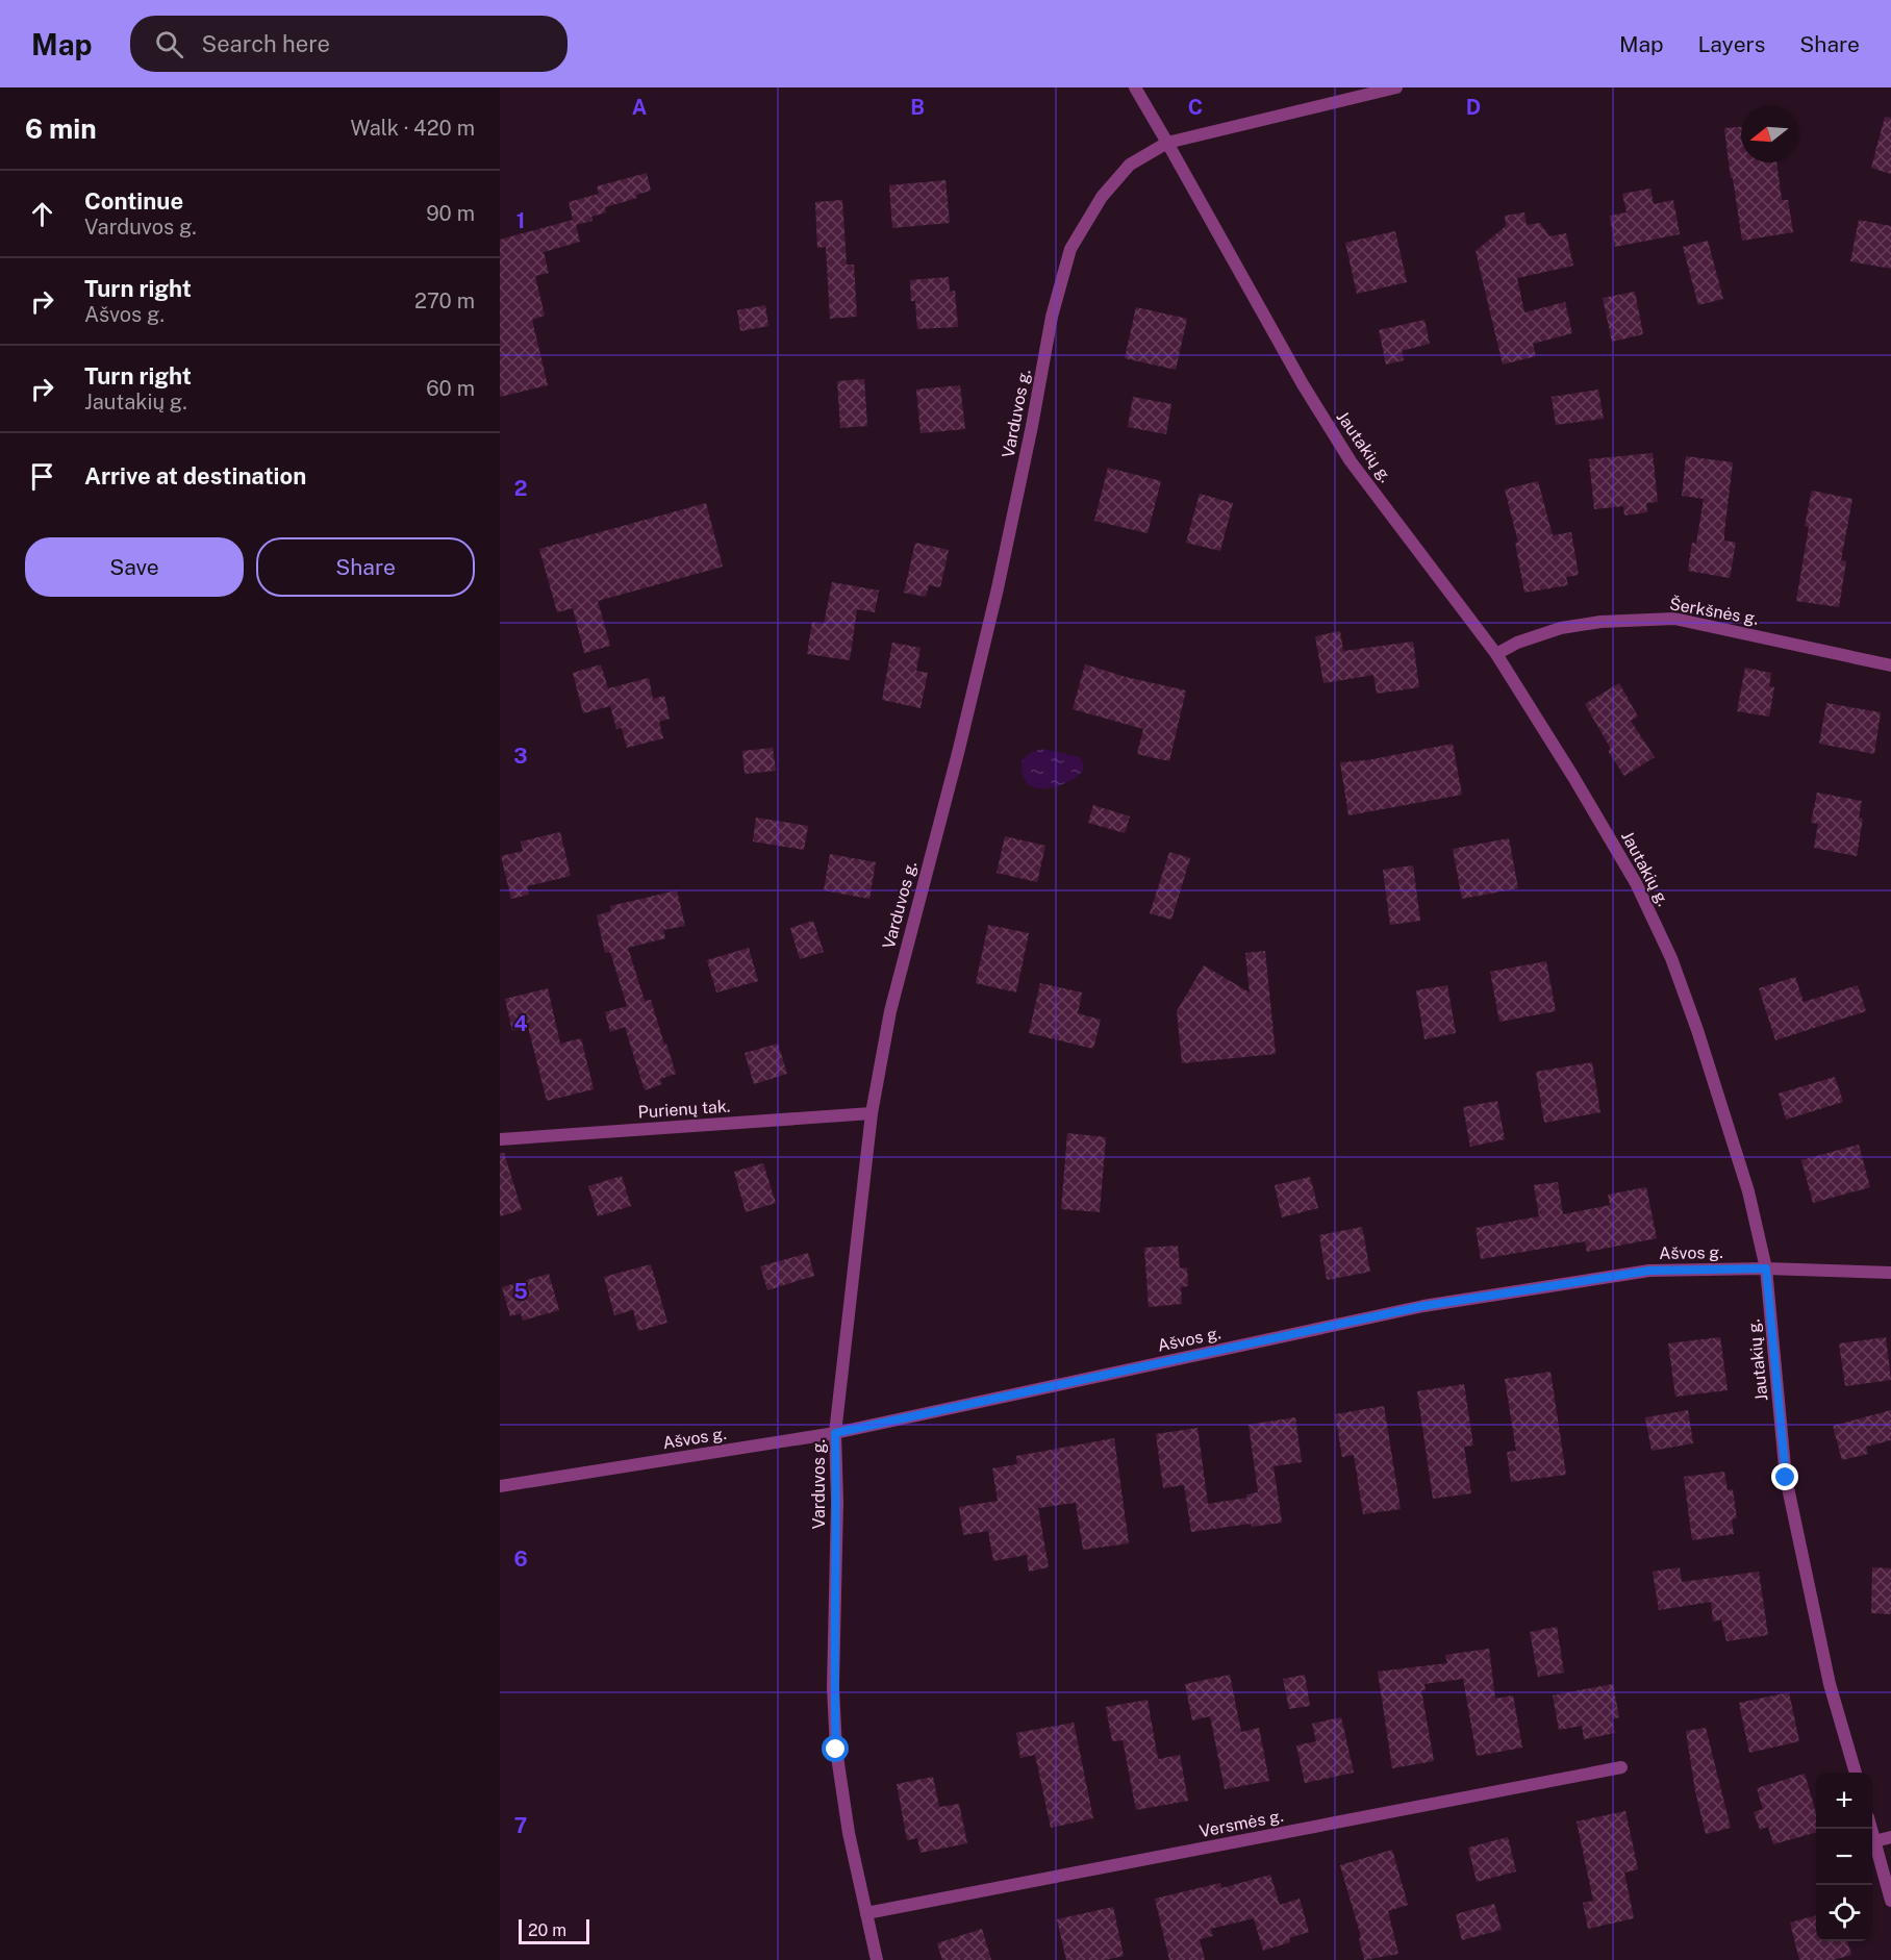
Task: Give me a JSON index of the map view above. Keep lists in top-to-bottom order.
{
  "streets": {
    "street": [
      "Varduvos g.",
      "Jautakių g.",
      "Šerkšnės g.",
      "Purienų tak.",
      "Ašvos g.",
      "Versmės g."
    ]
  },
  "crossings": [
    ["Varduvos g.", "Jautakių g."],
    ["Varduvos g.", "Purienų tak."],
    ["Varduvos g.", "Ašvos g."],
    ["Varduvos g.", "Versmės g."],
    ["Jautakių g.", "Šerkšnės g."],
    ["Jautakių g.", "Ašvos g."]
  ],
  "scale_bar": "20 m",
  "north": "left",
  "page": {
    "header": "Map",
    "search": "Search here",
    "nav": ["Map", "Layers", "Share"],
    "heading": ["6 min", "Walk · 420 m"],
    "list": [
      ["Continue", "Varduvos g.", "90 m"],
      ["Turn right", "Ašvos g.", "270 m"],
      ["Turn right", "Jautakių g.", "60 m"],
      "Arrive at destination"
    ],
    "buttons": ["Save", "Share"],
    "map_buttons": ["+", "−"],
    "scale": "20 m"
  },
  "grid": {
    "columns": [
      "A",
      "B",
      "C",
      "D"
    ],
    "rows": [
      "1",
      "2",
      "3",
      "4",
      "5",
      "6",
      "7"
    ]
  }
}
